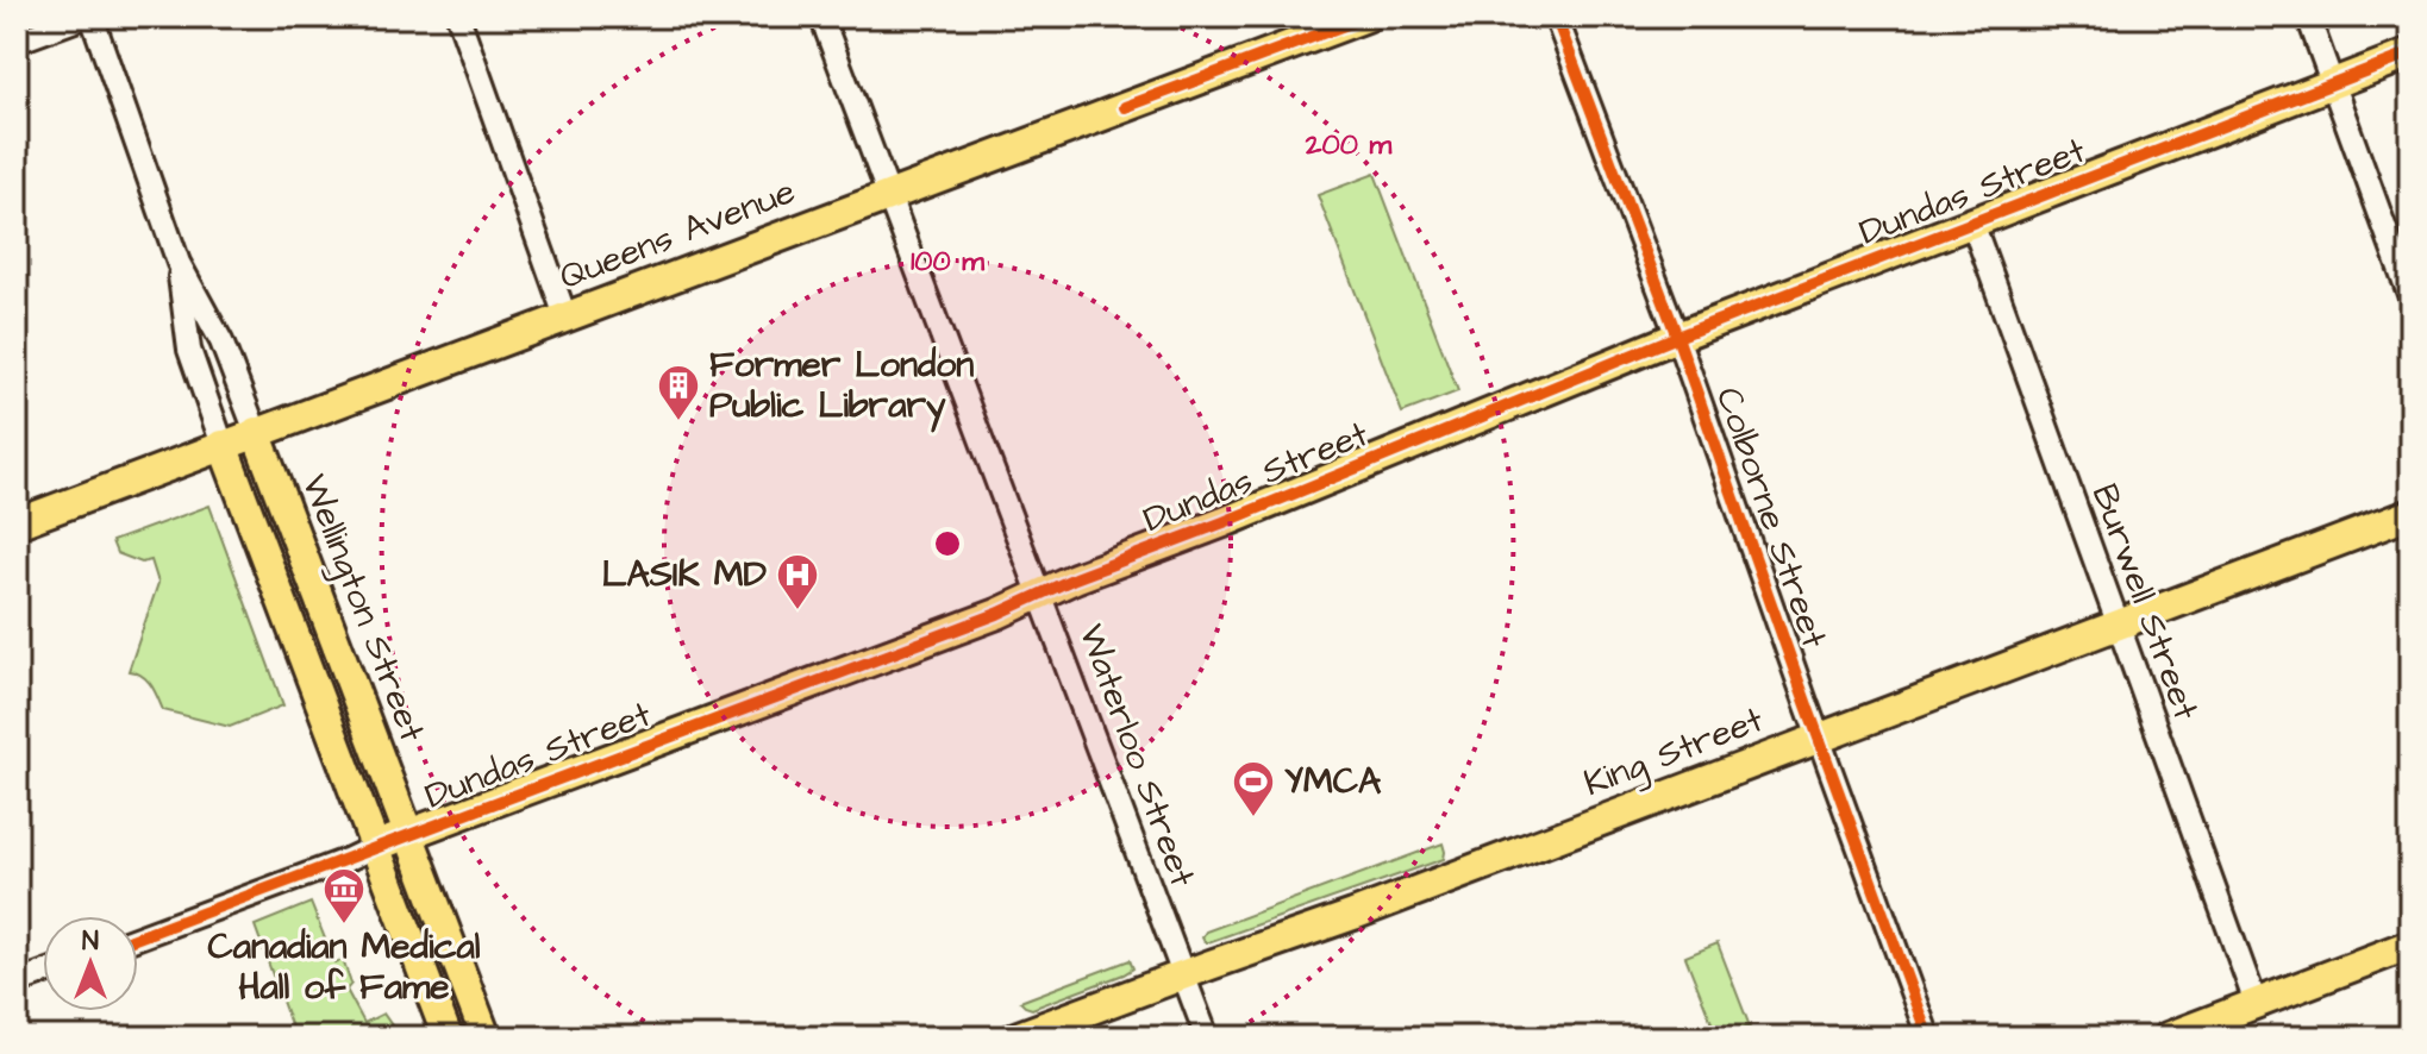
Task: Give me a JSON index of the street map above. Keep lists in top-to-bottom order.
{
  "streets": {
    "main road": [
      "Dundas Street",
      "Queens Avenue",
      "Wellington Street",
      "King Street"
    ],
    "street": ["Colborne Street", "Burwell Street", "Waterloo Street"]
  },
  "crossings": [
    ["Dundas Street", "Colborne Street"],
    ["Dundas Street", "Burwell Street"],
    ["Dundas Street", "Wellington Street"],
    ["Dundas Street", "Waterloo Street"],
    ["Queens Avenue", "Wellington Street"],
    ["Queens Avenue", "Waterloo Street"],
    ["Colborne Street", "King Street"],
    ["Burwell Street", "King Street"],
    ["King Street", "Waterloo Street"]
  ],
  "places": {
    "building": ["Former London Public Library"],
    "hospital": ["LASIK MD"],
    "sports": ["YMCA"],
    "museum": ["Canadian Medical Hall of Fame"]
  },
  "north": "top",
  "rings": ["200 m", "100 m"]
}
